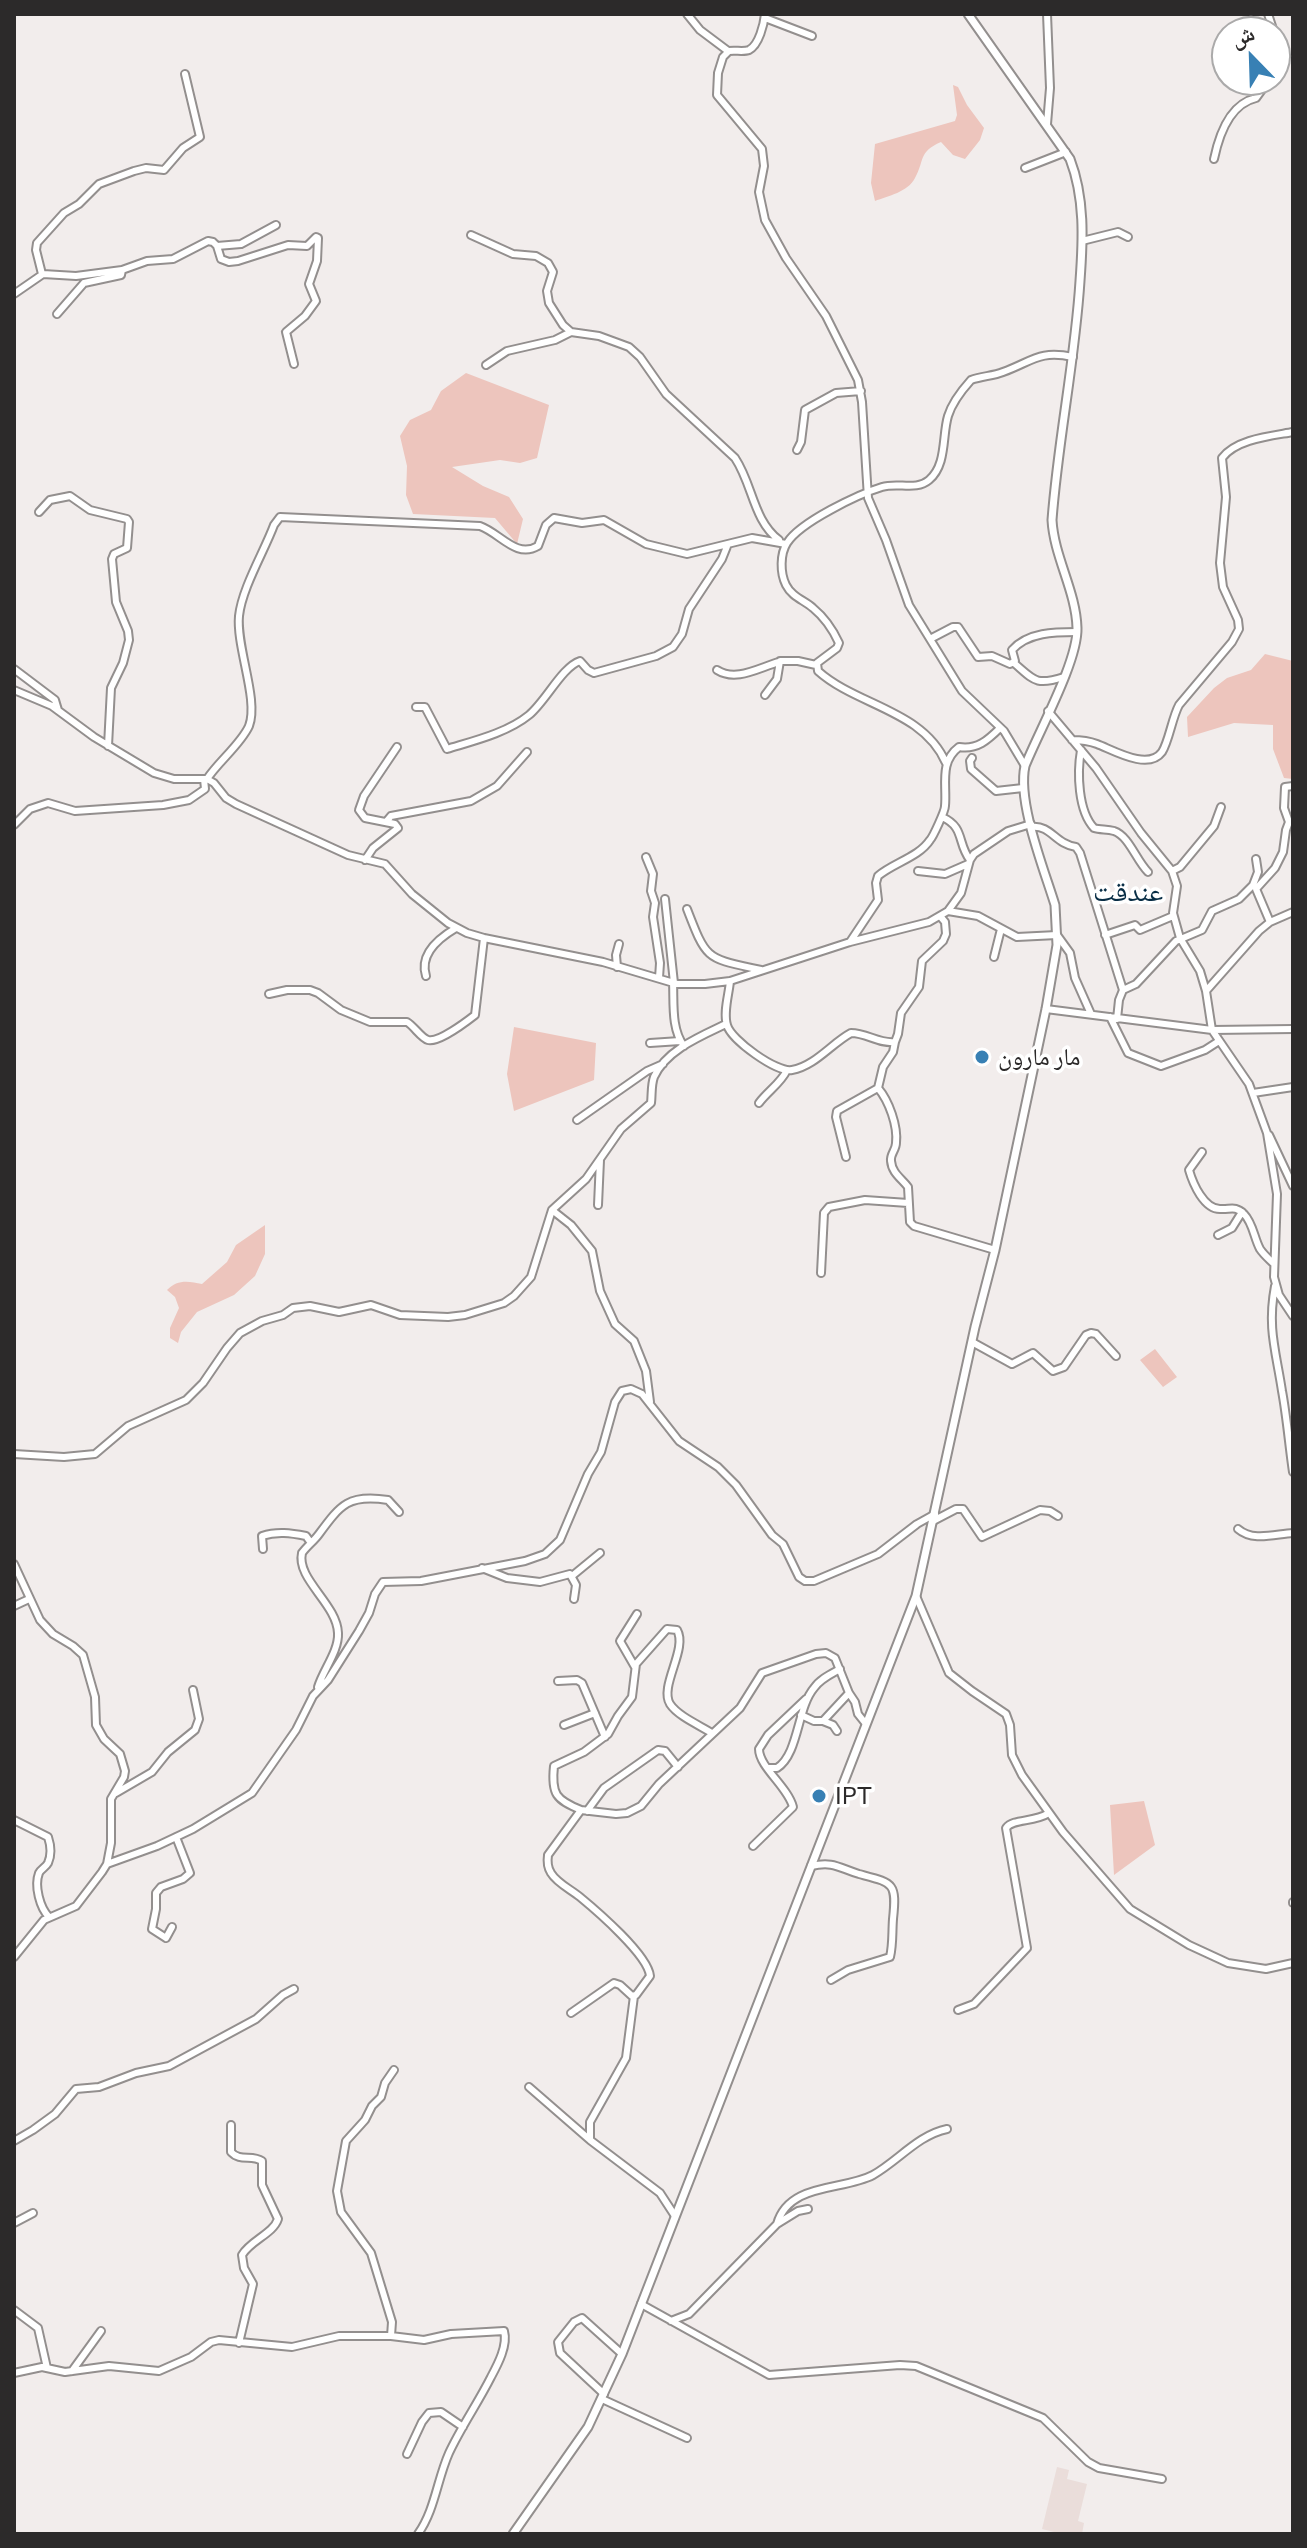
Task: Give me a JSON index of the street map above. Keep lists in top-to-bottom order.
{
  "districts": ["عندقت"],
  "places": ["مار مارون", "IPT"],
  "north": "top left"
}
